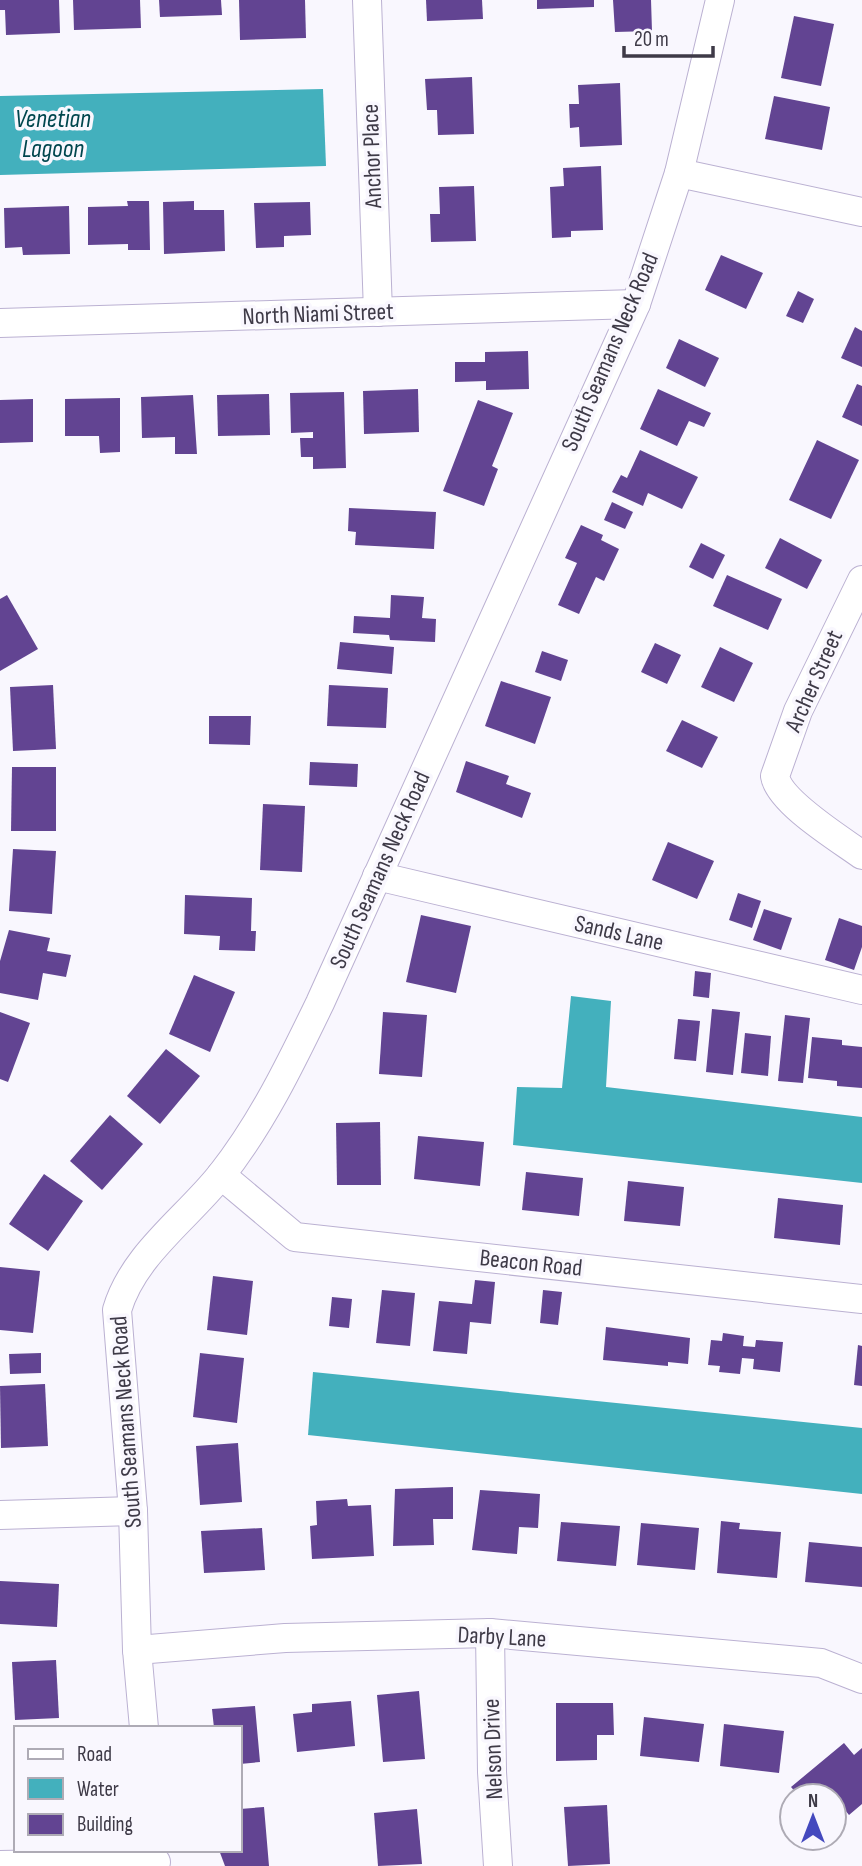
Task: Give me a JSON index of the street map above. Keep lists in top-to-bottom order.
{
  "streets": {
    "street": [
      "Anchor Place",
      "North Niami Street",
      "South Seamans Neck Road",
      "Archer Street",
      "Sands Lane",
      "Beacon Road",
      "Darby Lane",
      "Nelson Drive"
    ]
  },
  "crossings": [
    ["Anchor Place", "North Niami Street"],
    ["North Niami Street", "South Seamans Neck Road"],
    ["South Seamans Neck Road", "Sands Lane"],
    ["South Seamans Neck Road", "Beacon Road"],
    ["South Seamans Neck Road", "Darby Lane"],
    ["Darby Lane", "Nelson Drive"]
  ],
  "water": ["Venetian Lagoon"],
  "legend": ["Road", "Water", "Building"],
  "scale_bar": "20 m",
  "north": "top"
}
